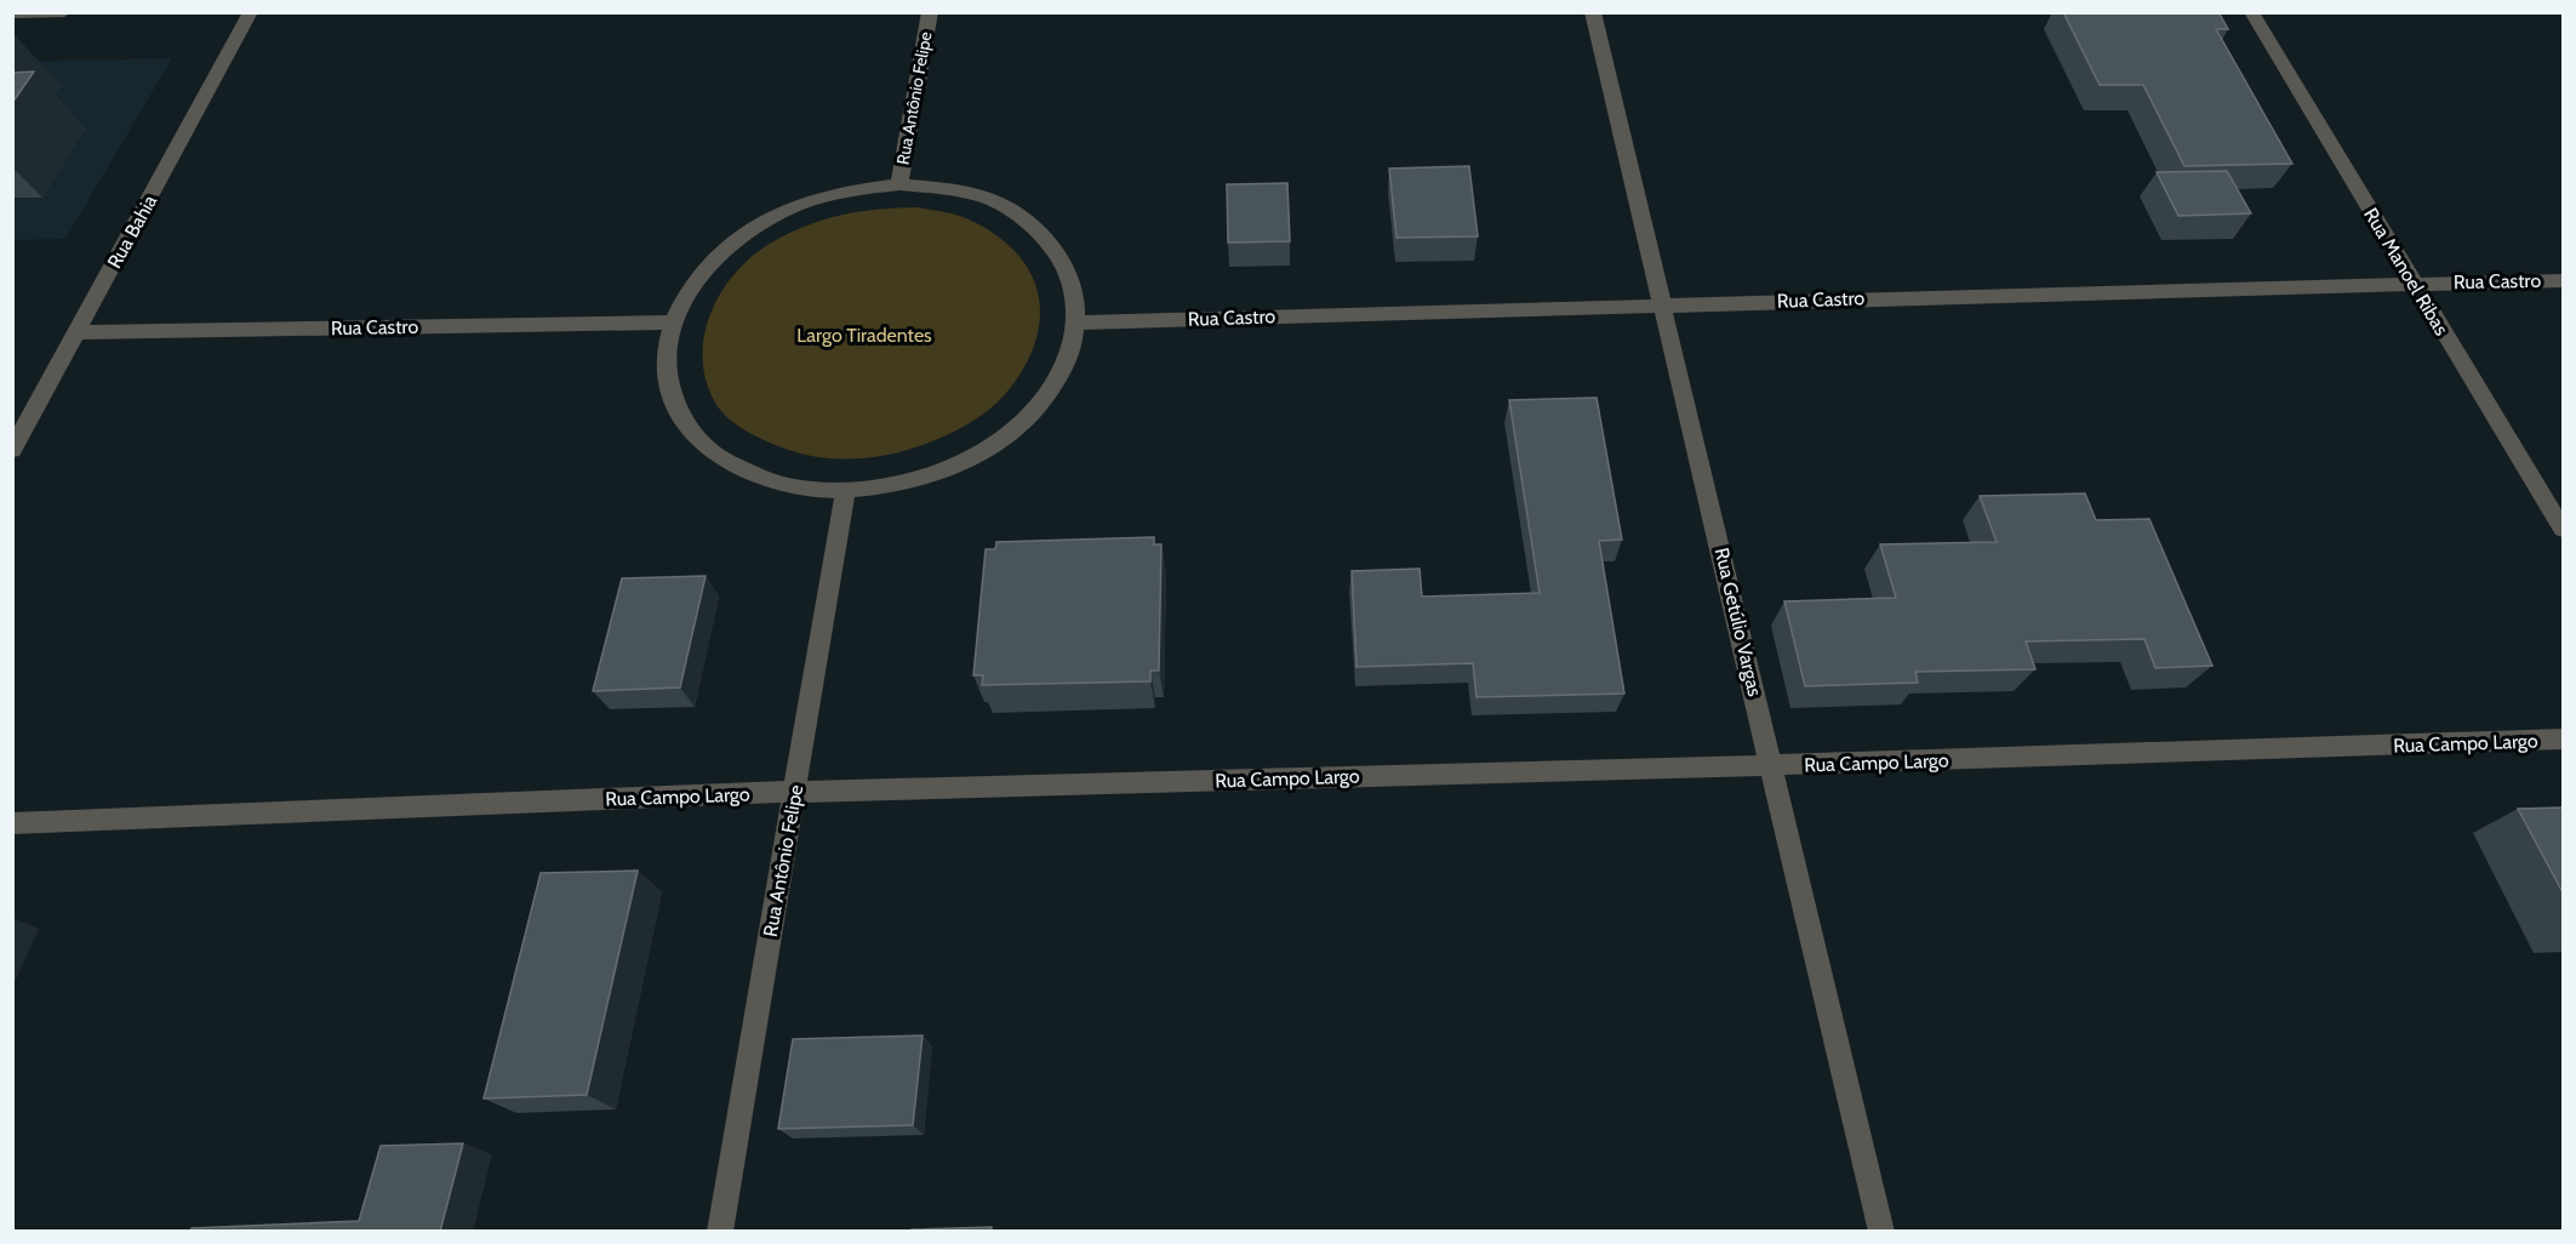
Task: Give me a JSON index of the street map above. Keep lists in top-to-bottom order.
{
  "streets": {
    "street": [
      "Rua Antônio Felipe",
      "Rua Bahia",
      "Rua Manoel Ribas",
      "Rua Castro",
      "Rua Getúlio Vargas",
      "Rua Campo Largo"
    ]
  },
  "crossings": [
    ["Rua Antônio Felipe", "Rua Campo Largo"],
    ["Rua Bahia", "Rua Castro"],
    ["Rua Manoel Ribas", "Rua Castro"],
    ["Rua Castro", "Rua Getúlio Vargas"],
    ["Rua Getúlio Vargas", "Rua Campo Largo"]
  ],
  "parks": ["Largo Tiradentes"]
}
